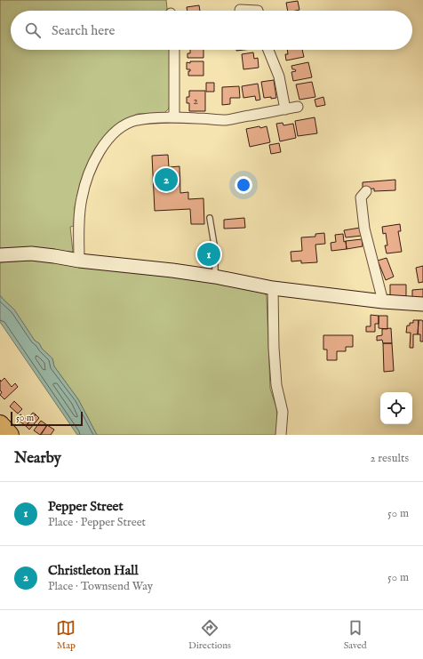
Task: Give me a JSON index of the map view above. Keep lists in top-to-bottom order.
{
  "house_numbers": ["2"],
  "scale_bar": "50 m",
  "page": {
    "search": "Search here",
    "pins": ["2", "1"],
    "scale": "50 m",
    "heading": ["Nearby", "2 results"],
    "list": [
      {
        "mark": "1",
        "name": "Pepper Street",
        "note": "Place · Pepper Street",
        "value": "50 m"
      },
      {
        "mark": "2",
        "name": "Christleton Hall",
        "note": "Place · Townsend Way",
        "value": "50 m"
      }
    ],
    "nav": ["Map", "Directions", "Saved"]
  }
}
